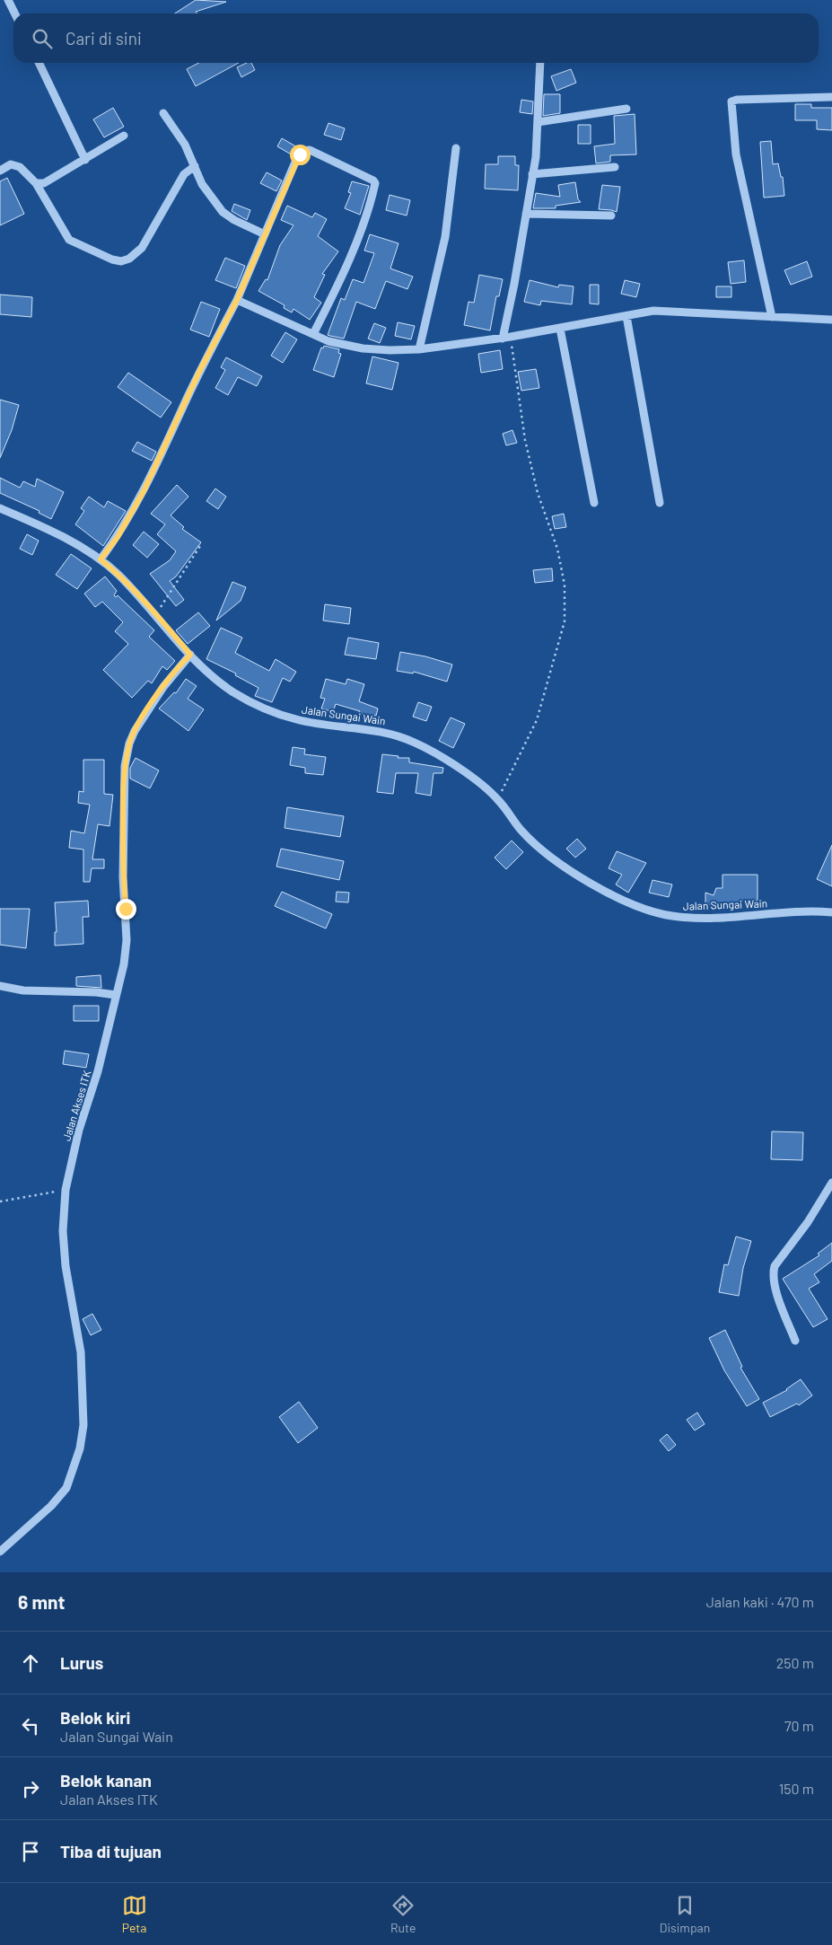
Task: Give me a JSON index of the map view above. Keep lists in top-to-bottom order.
{
  "streets": {
    "street": ["Jalan Sungai Wain", "Jalan Akses ITK"]
  },
  "crossings": [
    ["Jalan Sungai Wain", "Jalan Akses ITK"]
  ],
  "page": {
    "search": "Cari di sini",
    "heading": ["6 mnt", "Jalan kaki · 470 m"],
    "list": [
      ["Lurus", "250 m"],
      ["Belok kiri", "Jalan Sungai Wain", "70 m"],
      ["Belok kanan", "Jalan Akses ITK", "150 m"],
      "Tiba di tujuan"
    ],
    "nav": ["Peta", "Rute", "Disimpan"]
  }
}
